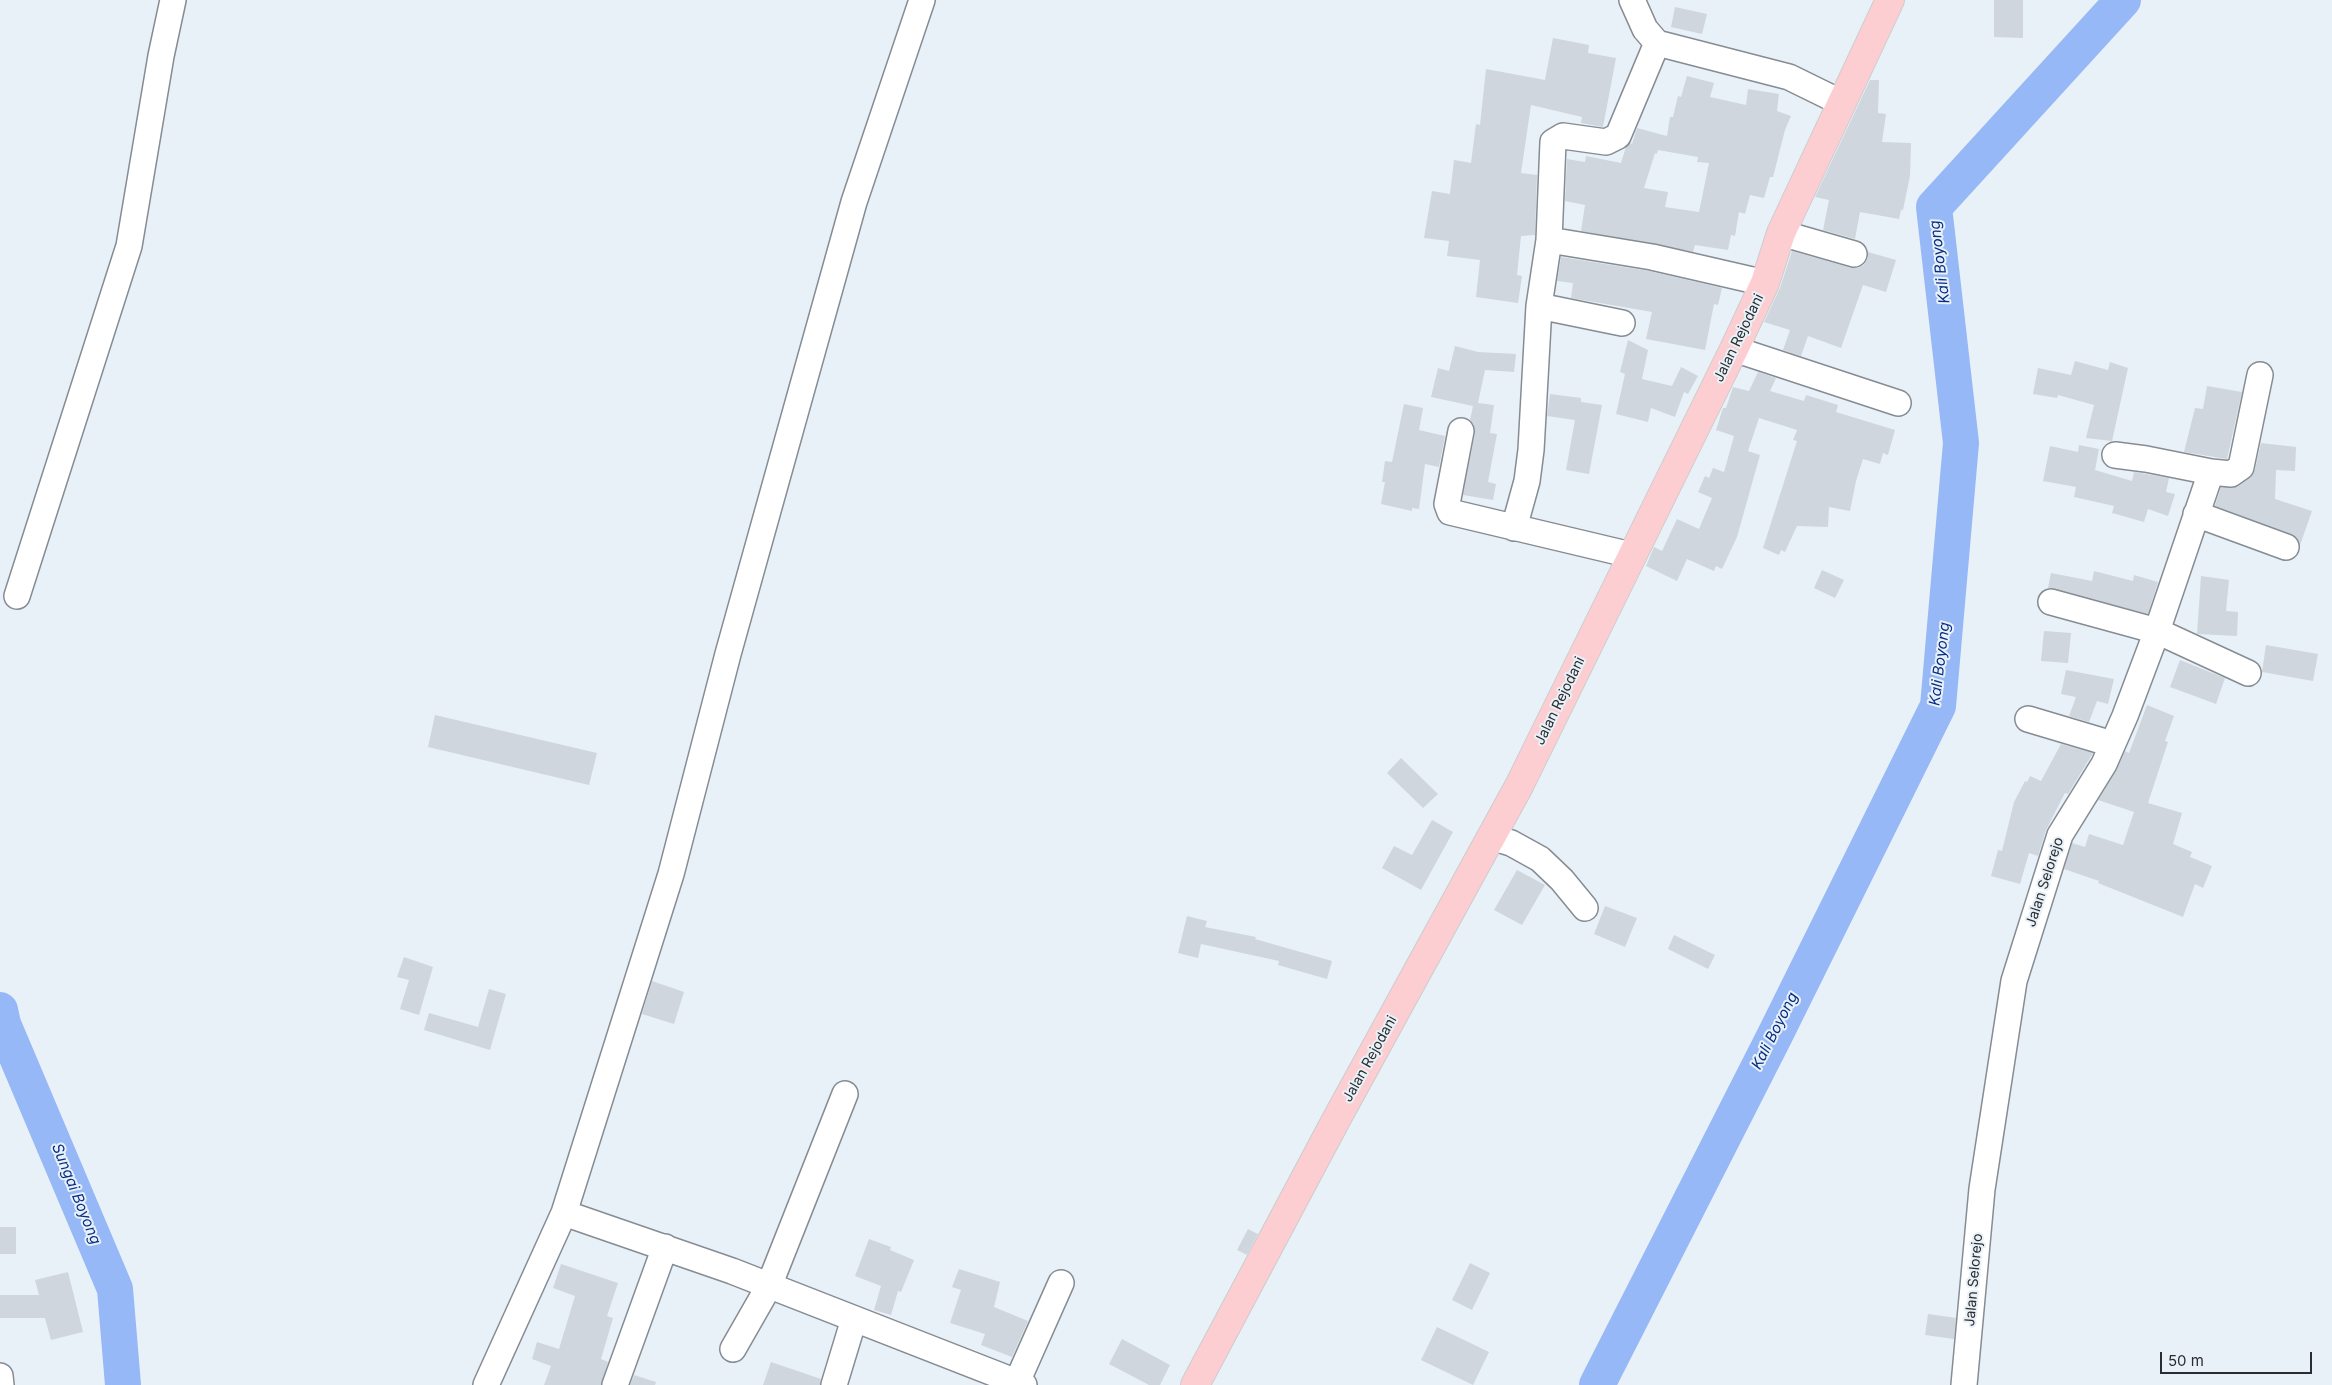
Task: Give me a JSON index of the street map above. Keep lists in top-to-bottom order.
{
  "streets": {
    "main road": ["Jalan Rejodani"],
    "street": ["Jalan Selorejo"]
  },
  "water": ["Kali Boyong", "Sungai Boyong"],
  "scale_bar": "50 m"
}
